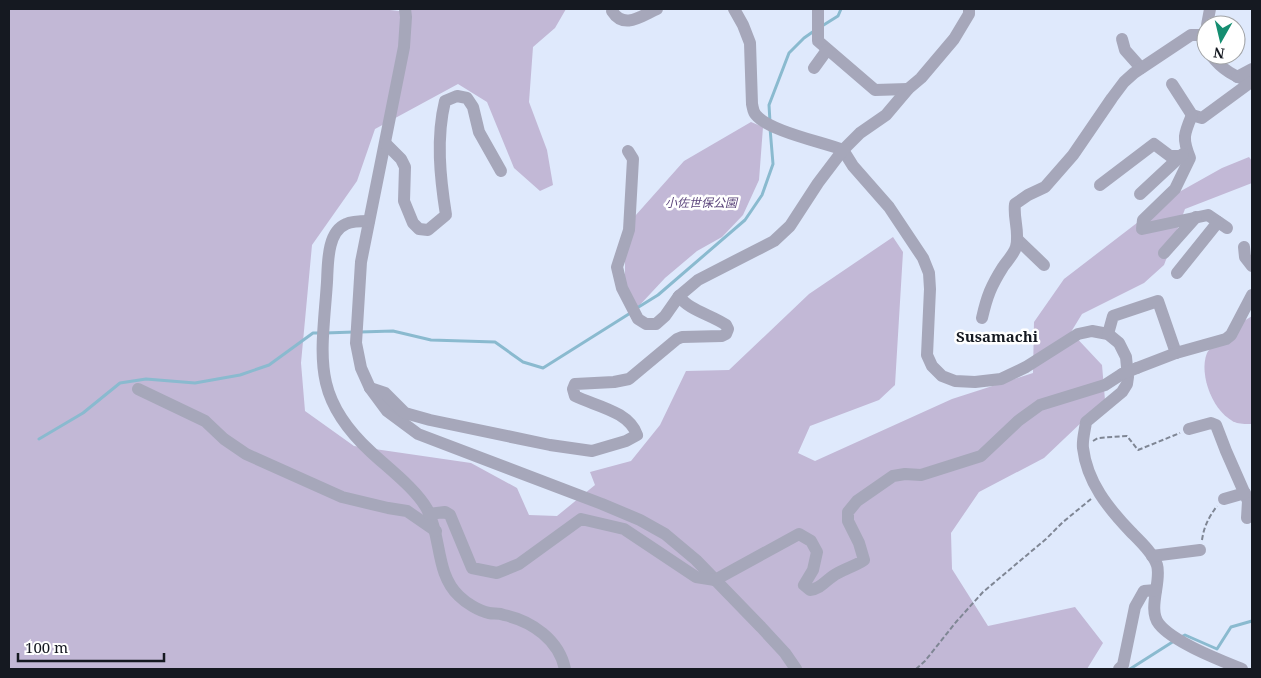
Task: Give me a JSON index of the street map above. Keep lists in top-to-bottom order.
{
  "districts": ["Susamachi"],
  "parks": ["小佐世保公園"],
  "scale_bar": "100 m",
  "north": "bottom"
}
